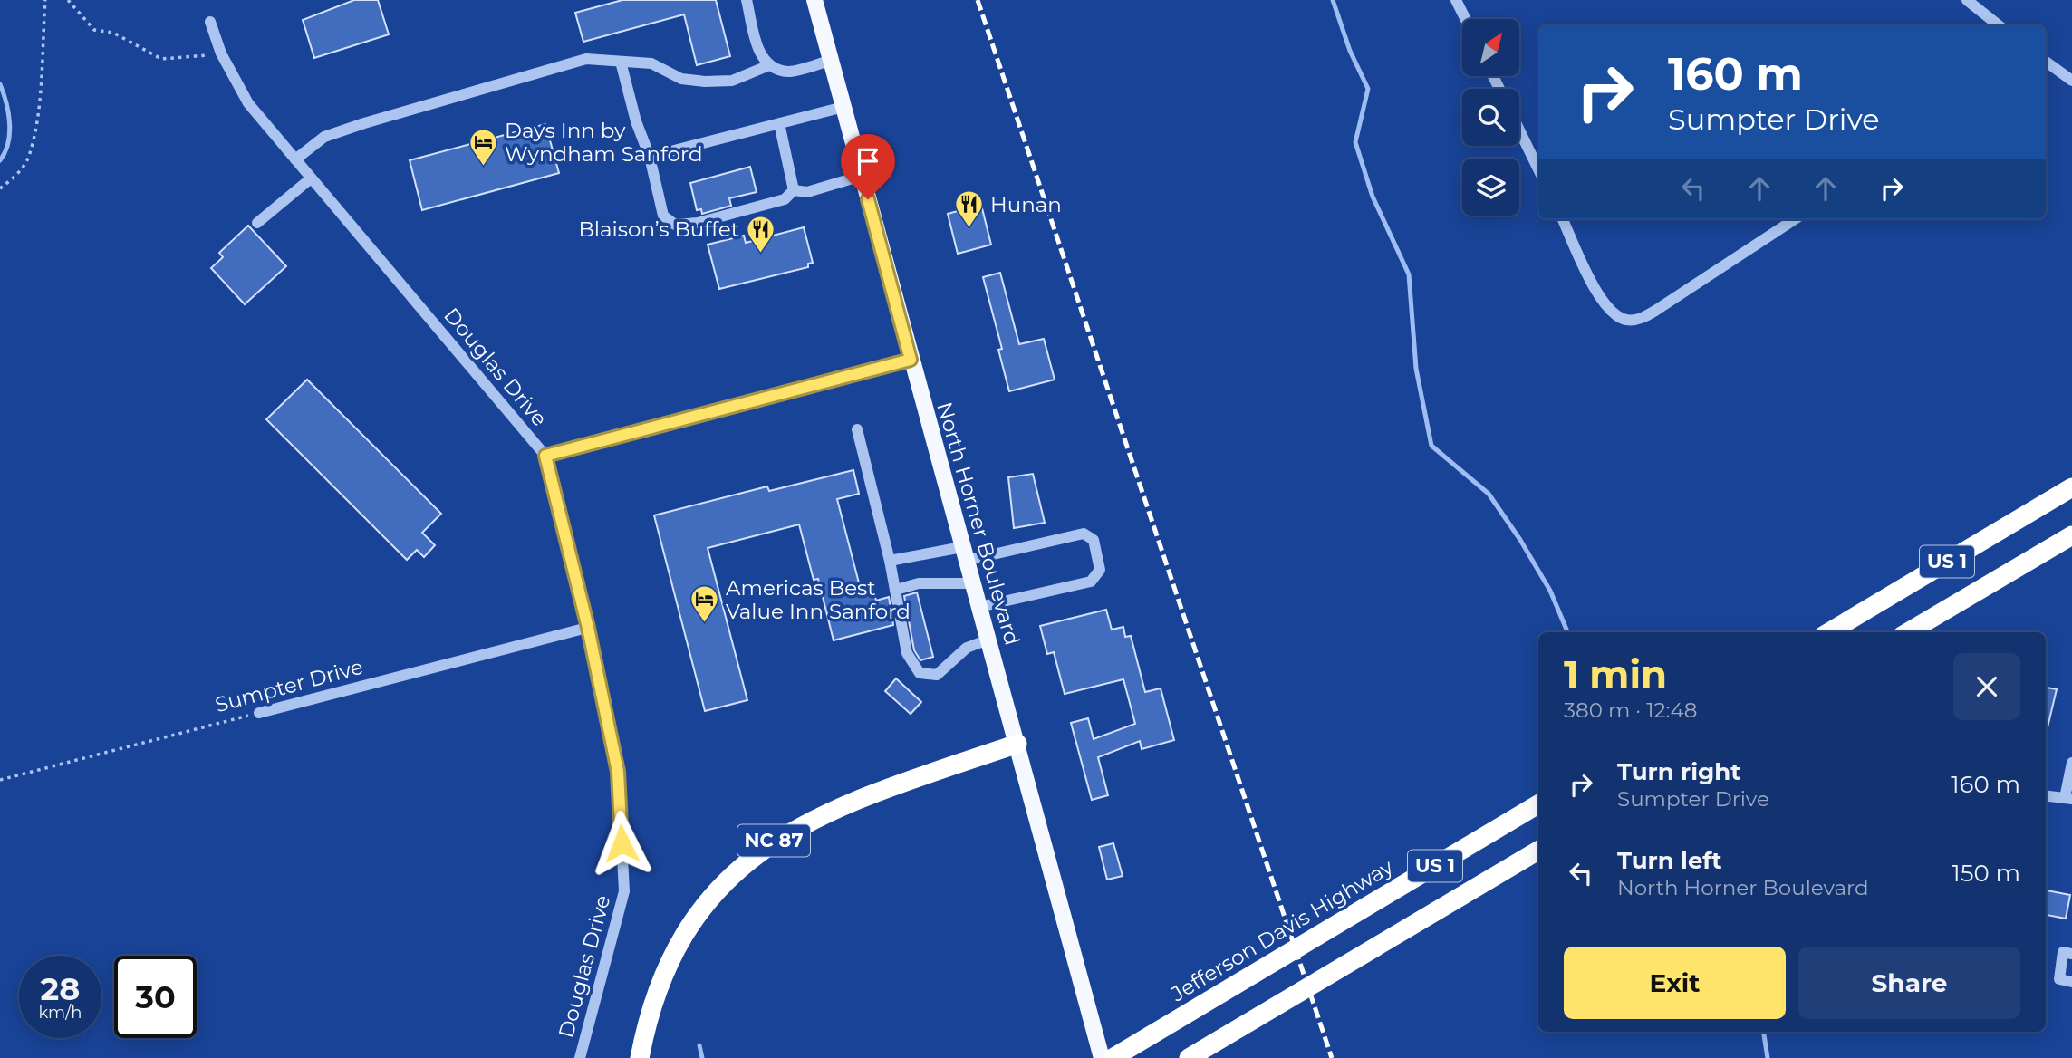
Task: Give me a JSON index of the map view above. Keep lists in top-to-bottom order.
{
  "streets": {
    "highway": ["US 1", "NC 87", "Jefferson Davis Highway"],
    "main road": ["North Horner Boulevard"],
    "street": ["Douglas Drive", "Sumpter Drive"]
  },
  "crossings": [
    ["Douglas Drive", "Sumpter Drive"],
    ["North Horner Boulevard", "NC 87"]
  ],
  "places": {
    "hotel": ["Days Inn by Wyndham Sanford", "Americas Best Value Inn Sanford"],
    "restaurant": ["Hunan", "Blaison’s Buffet"]
  },
  "north": "top right",
  "page": {
    "turn": ["160 m", "Sumpter Drive"],
    "heading": ["1 min", "380 m · 12:48"],
    "list": [
      {
        "name": "Turn right",
        "note": "Sumpter Drive",
        "value": "160 m"
      },
      {
        "name": "Turn left",
        "note": "North Horner Boulevard",
        "value": "150 m"
      }
    ],
    "buttons": ["Exit", "Share"],
    "speed": "28 km/h",
    "limit": "30"
  }
}
